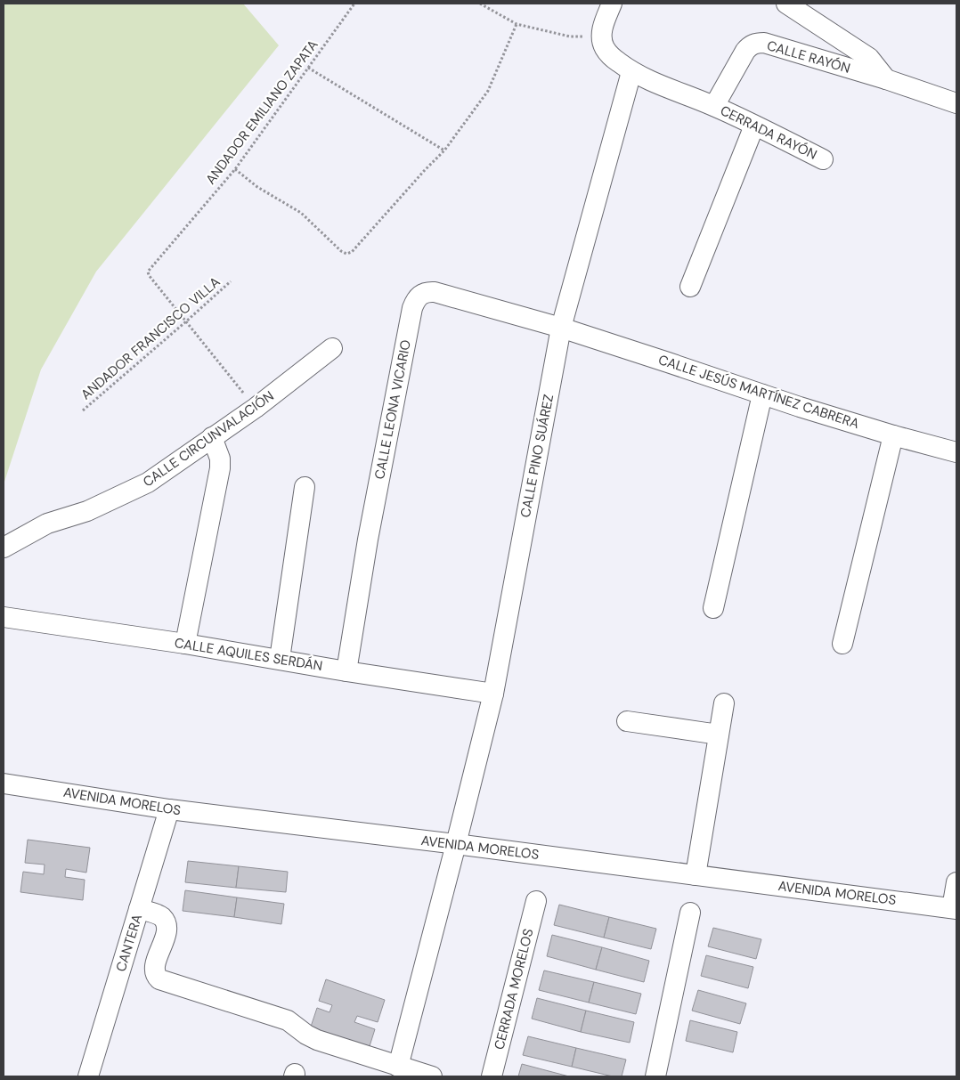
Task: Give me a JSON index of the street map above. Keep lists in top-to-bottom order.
{
  "streets": {
    "street": [
      "CALLE RAYÓN",
      "CERRADA RAYÓN",
      "CALLE JESÚS MARTÍNEZ CABRERA",
      "CALLE LEONA VICARIO",
      "CALLE CIRCUNVALACIÓN",
      "CALLE PINO SUÁREZ",
      "CALLE AQUILES SERDÁN",
      "AVENIDA MORELOS",
      "CANTERA",
      "CERRADA MORELOS"
    ],
    "path": ["ANDADOR EMILIANO ZAPATA", "ANDADOR FRANCISCO VILLA"]
  },
  "crossings": [
    ["CALLE RAYÓN", "CERRADA RAYÓN"],
    ["ANDADOR EMILIANO ZAPATA", "ANDADOR FRANCISCO VILLA"],
    ["CALLE JESÚS MARTÍNEZ CABRERA", "CALLE LEONA VICARIO"],
    ["CALLE JESÚS MARTÍNEZ CABRERA", "CALLE PINO SUÁREZ"],
    ["CALLE LEONA VICARIO", "CALLE PINO SUÁREZ"],
    ["CALLE LEONA VICARIO", "CALLE AQUILES SERDÁN"],
    ["CALLE PINO SUÁREZ", "CALLE AQUILES SERDÁN"],
    ["CALLE PINO SUÁREZ", "AVENIDA MORELOS"],
    ["AVENIDA MORELOS", "CANTERA"]
  ]
}
